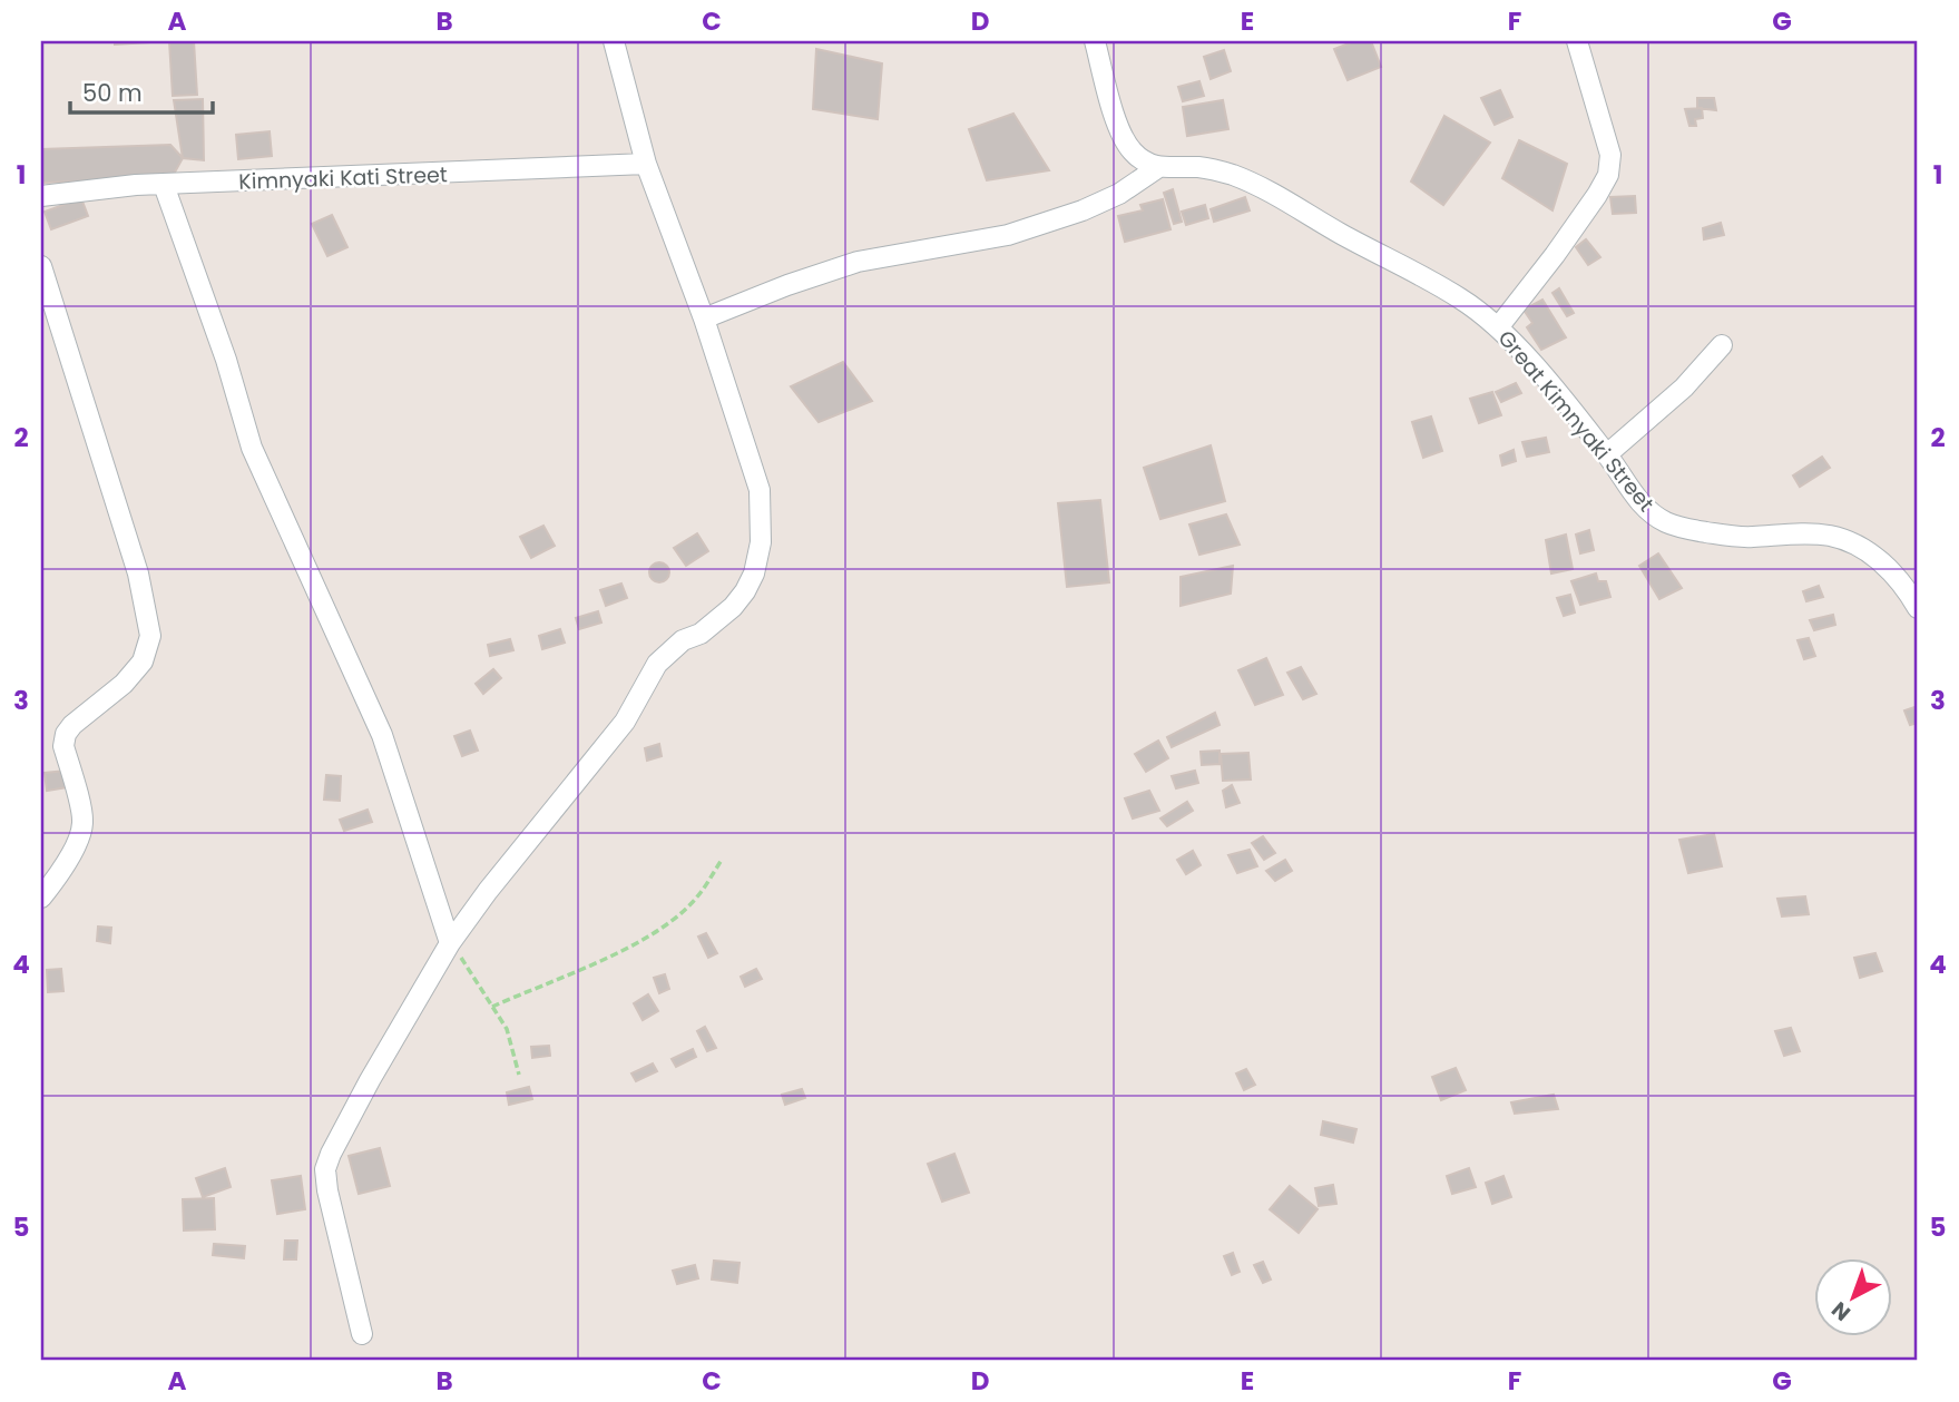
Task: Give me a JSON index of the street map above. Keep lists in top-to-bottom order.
{
  "streets": {
    "street": ["Kimnyaki Kati Street", "Great Kimnyaki Street"]
  },
  "scale_bar": "50 m",
  "north": "bottom left",
  "grid": {
    "columns": [
      "A",
      "B",
      "C",
      "D",
      "E",
      "F",
      "G"
    ],
    "rows": [
      "1",
      "2",
      "3",
      "4",
      "5"
    ]
  }
}
